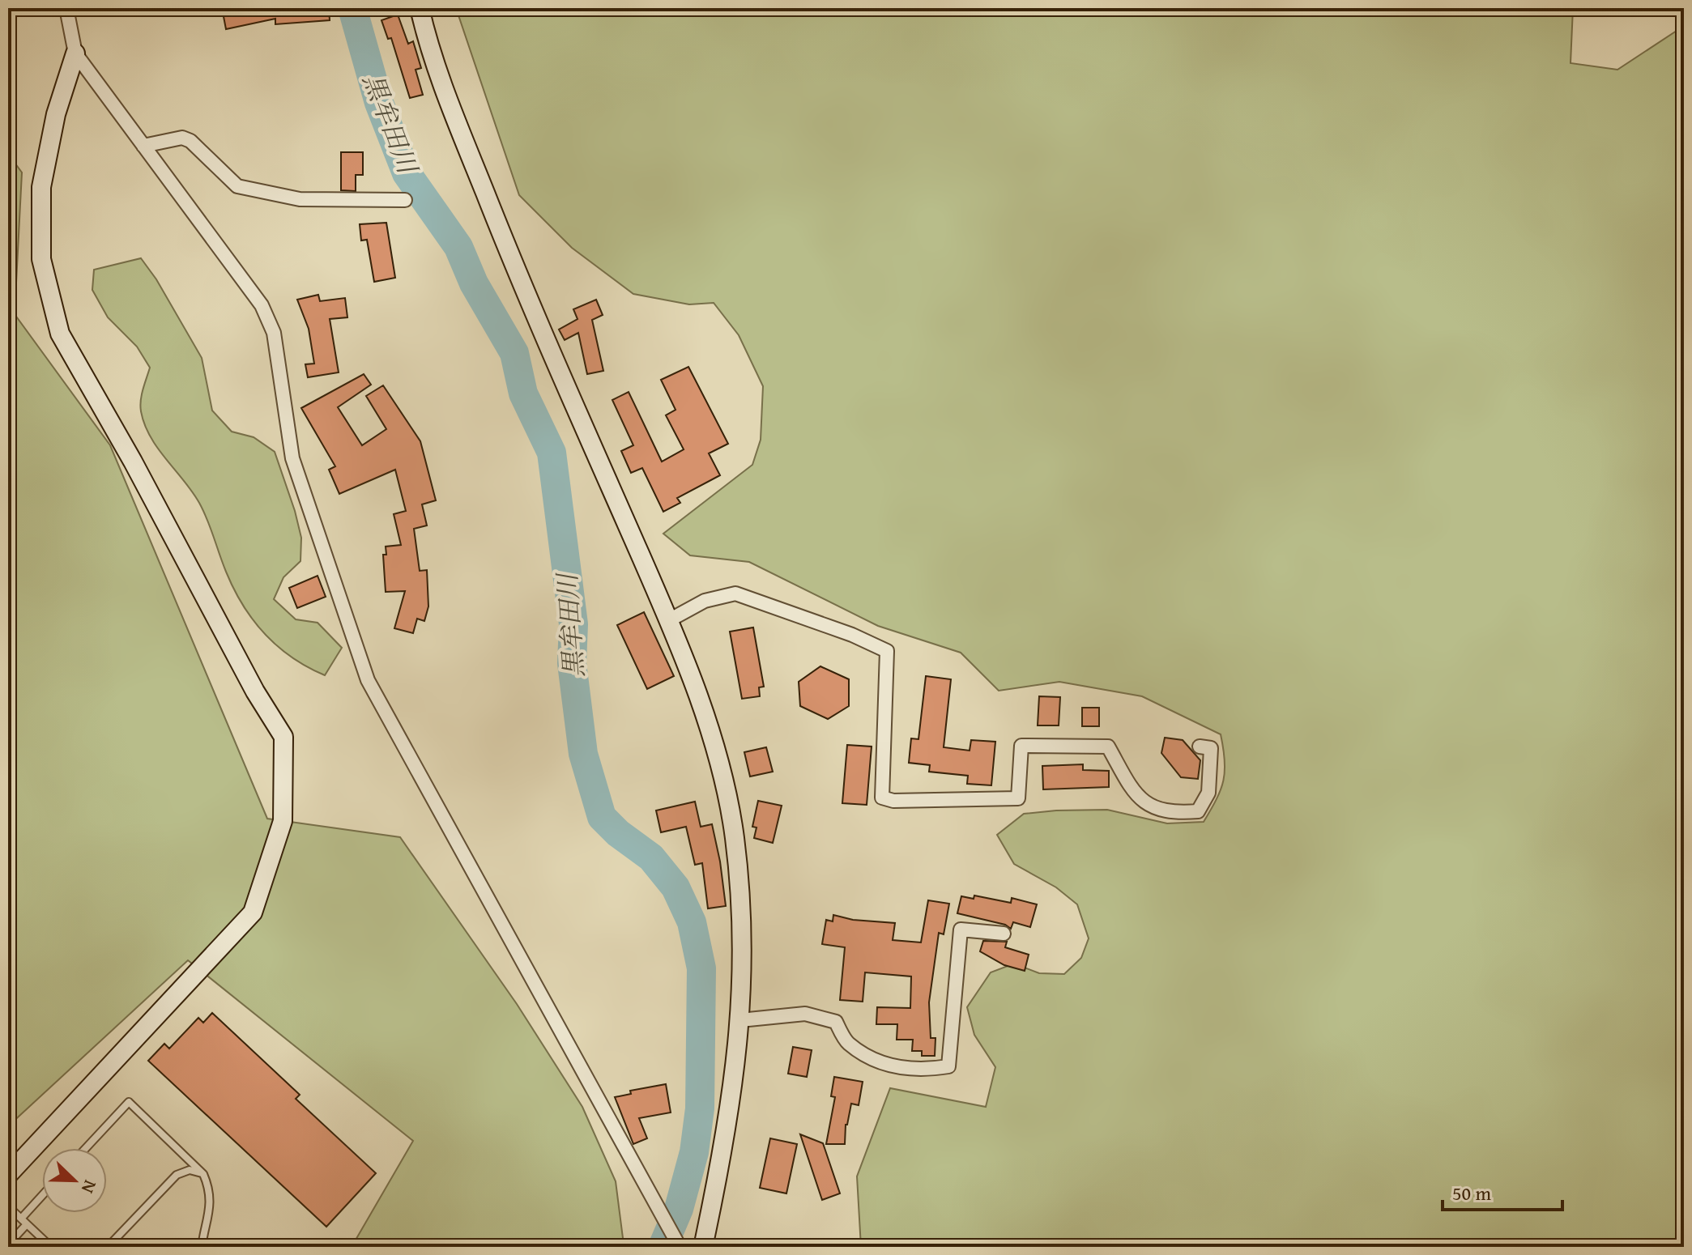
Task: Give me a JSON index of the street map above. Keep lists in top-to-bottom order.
{
  "water": ["黒牟田川"],
  "scale_bar": "50 m",
  "north": "bottom right"
}
